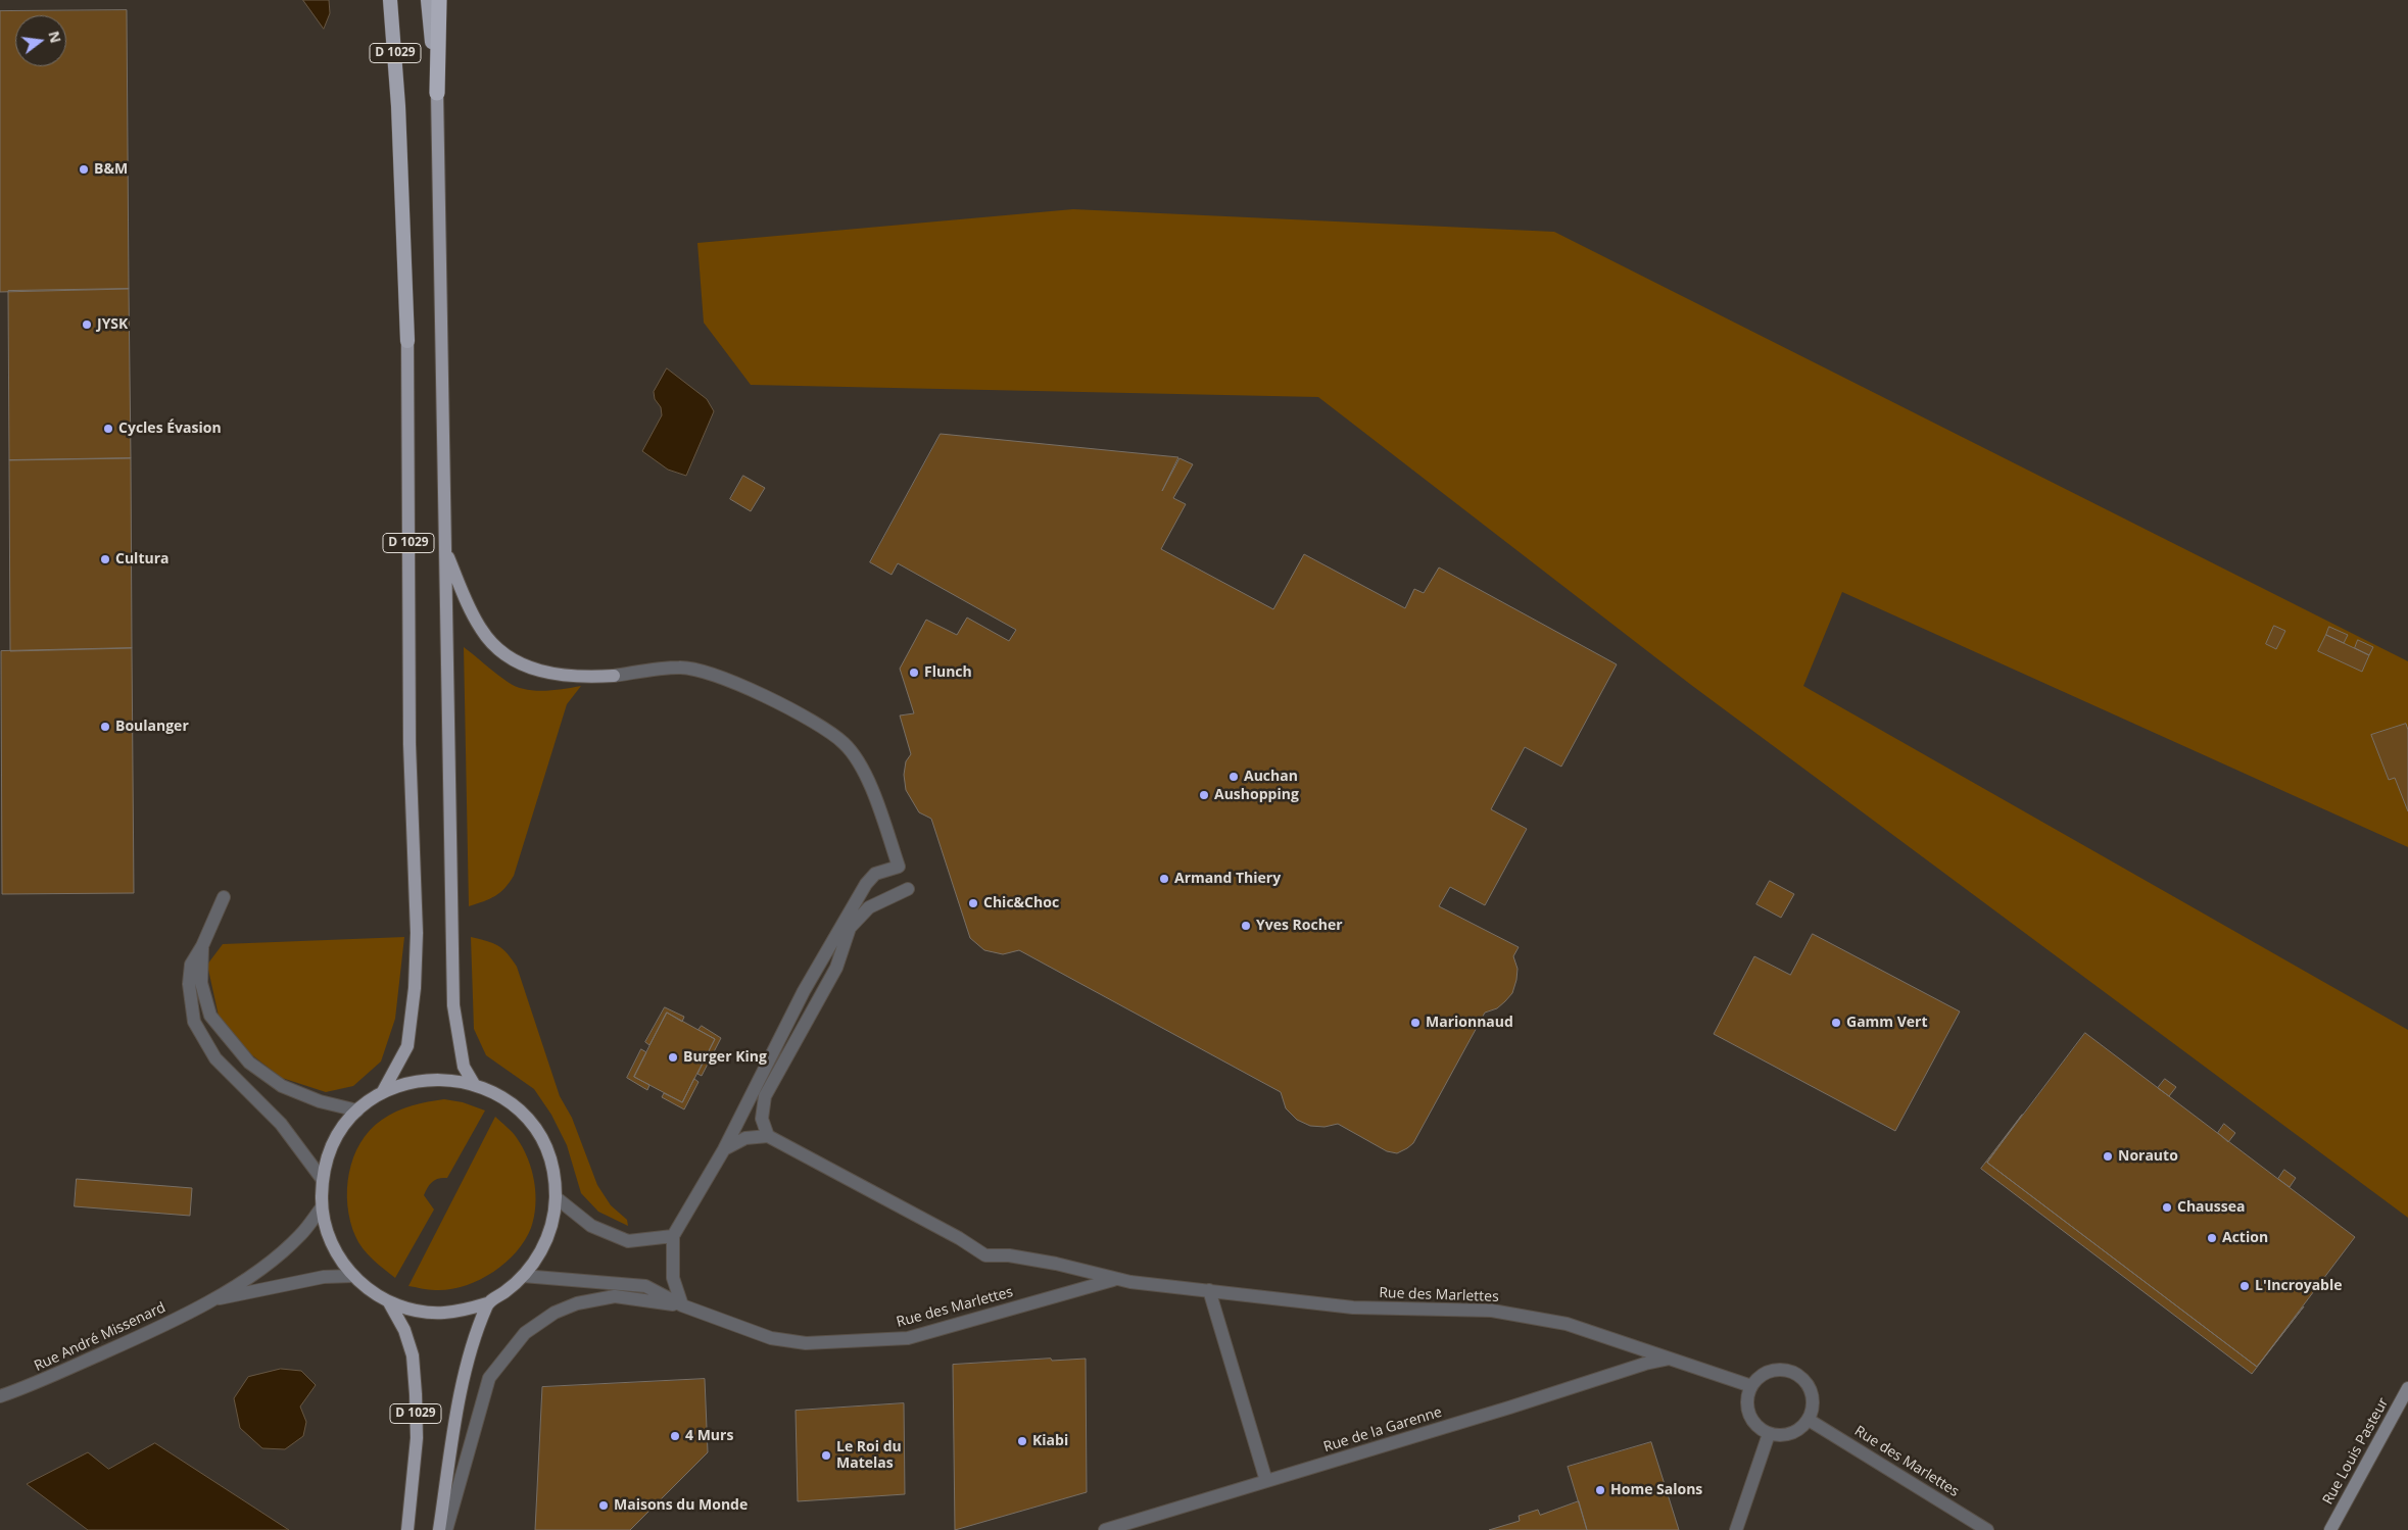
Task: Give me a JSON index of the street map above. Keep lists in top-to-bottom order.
{
  "streets": {
    "highway": ["D 1029"],
    "main road": ["Rue Louis Pasteur"],
    "street": ["Rue des Marlettes", "Rue André Missenard", "Rue de la Garenne"]
  },
  "crossings": [
    ["Rue des Marlettes", "Rue de la Garenne"]
  ],
  "places": [
    "B&M",
    "JYSK",
    "Cycles Évasion",
    "Cultura",
    "Flunch",
    "Boulanger",
    "Auchan",
    "Aushopping",
    "Armand Thiery",
    "Chic&Choc",
    "Yves Rocher",
    "Marionnaud",
    "Gamm Vert",
    "Burger King",
    "Norauto",
    "Chaussea",
    "Action",
    "L'Incroyable",
    "4 Murs",
    "Kiabi",
    "Le Roi du Matelas",
    "Home Salons",
    "Maisons du Monde"
  ],
  "north": "right"
}
